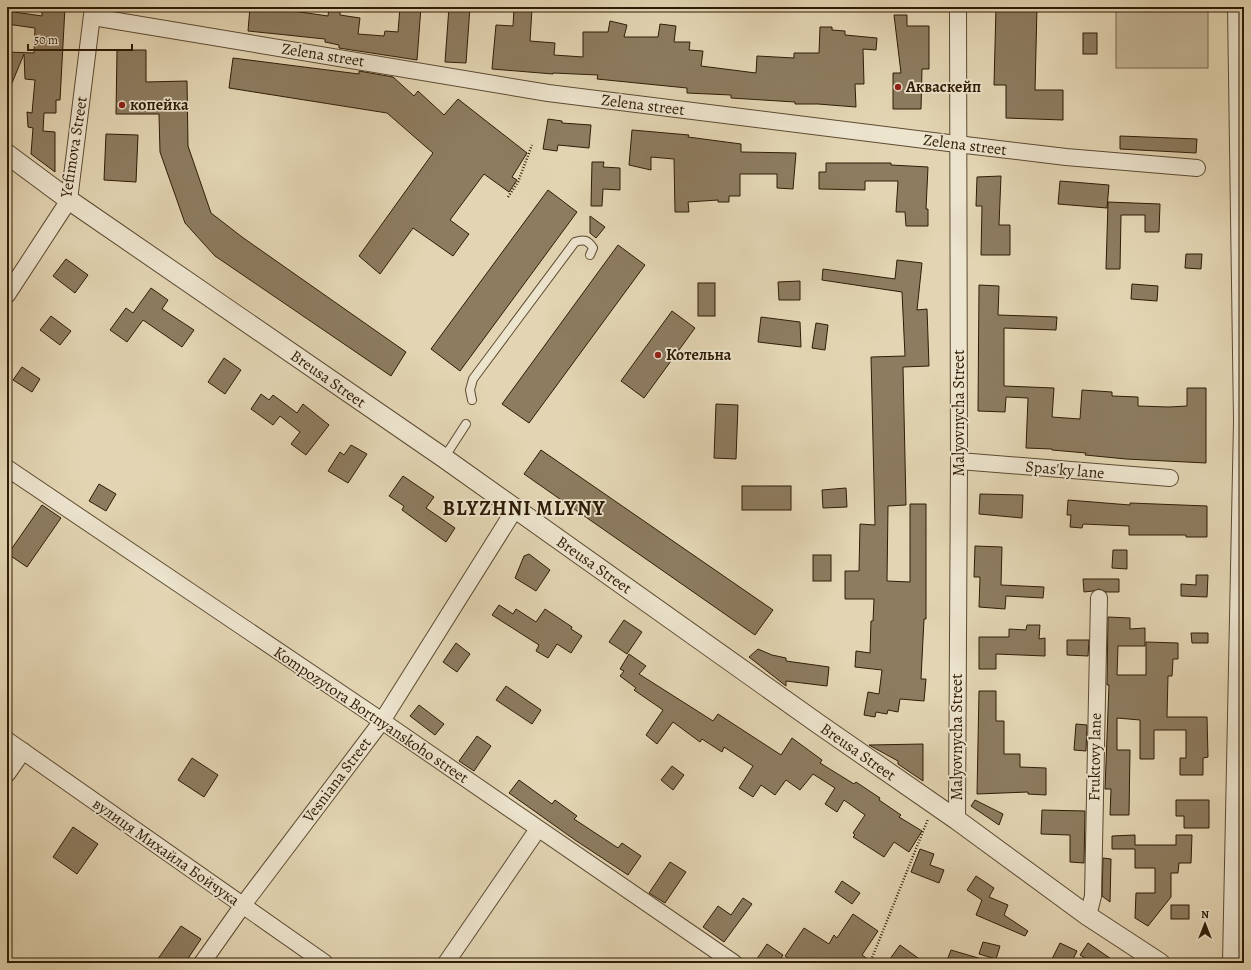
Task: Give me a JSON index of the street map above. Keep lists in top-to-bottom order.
{
  "streets": {
    "street": [
      "Zelena street",
      "Yefimova Street",
      "Breusa Street",
      "Malyovnycha Street",
      "Spas'ky lane",
      "Kompozytora Bortnyanskoho street",
      "Fruktovy lane",
      "Vesniana Street",
      "вулиця Михайла Бойчука"
    ]
  },
  "crossings": [
    ["Zelena street", "Yefimova Street"],
    ["Zelena street", "Malyovnycha Street"],
    ["Yefimova Street", "Breusa Street"],
    ["Breusa Street", "Malyovnycha Street"],
    ["Breusa Street", "Fruktovy lane"],
    ["Breusa Street", "Vesniana Street"],
    ["Malyovnycha Street", "Spas'ky lane"],
    ["Kompozytora Bortnyanskoho street", "Vesniana Street"],
    ["Vesniana Street", "вулиця Михайла Бойчука"]
  ],
  "districts": ["BLYZHNI MLYNY"],
  "places": ["Акваскейп", "копейка", "Котельна"],
  "scale_bar": "50 m",
  "north": "top"
}
